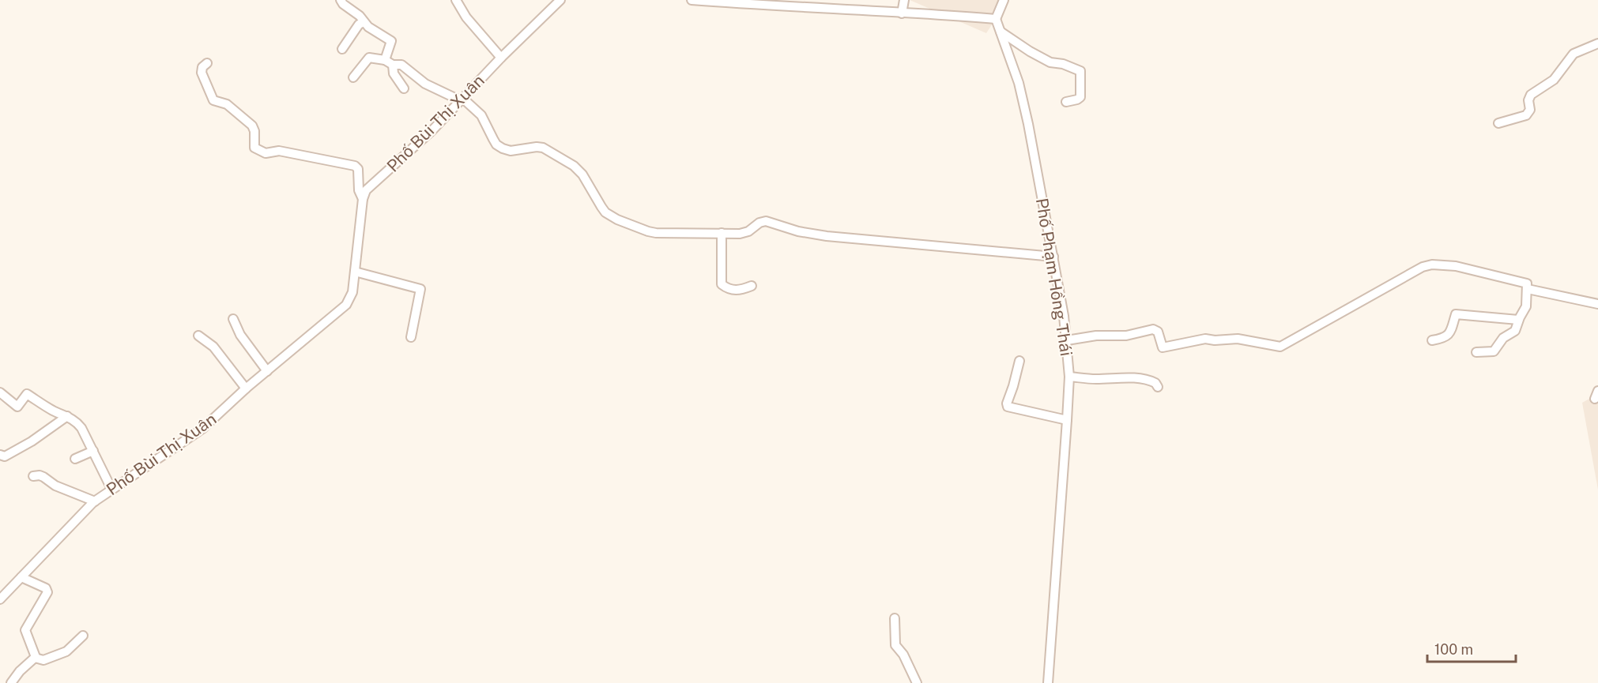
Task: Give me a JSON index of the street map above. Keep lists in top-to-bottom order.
{
  "streets": {
    "street": ["Phố Bùi Thị Xuân", "Phố Phạm Hồng Thái"]
  },
  "scale_bar": "100 m"
}
